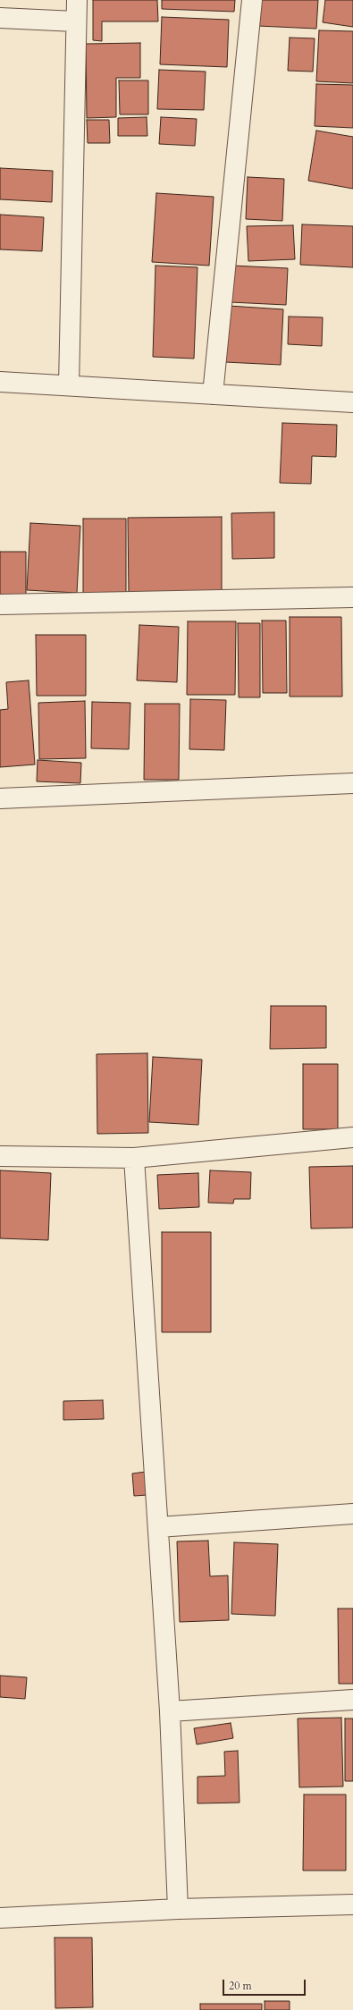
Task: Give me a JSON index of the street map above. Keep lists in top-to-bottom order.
{
  "scale_bar": "20 m"
}
